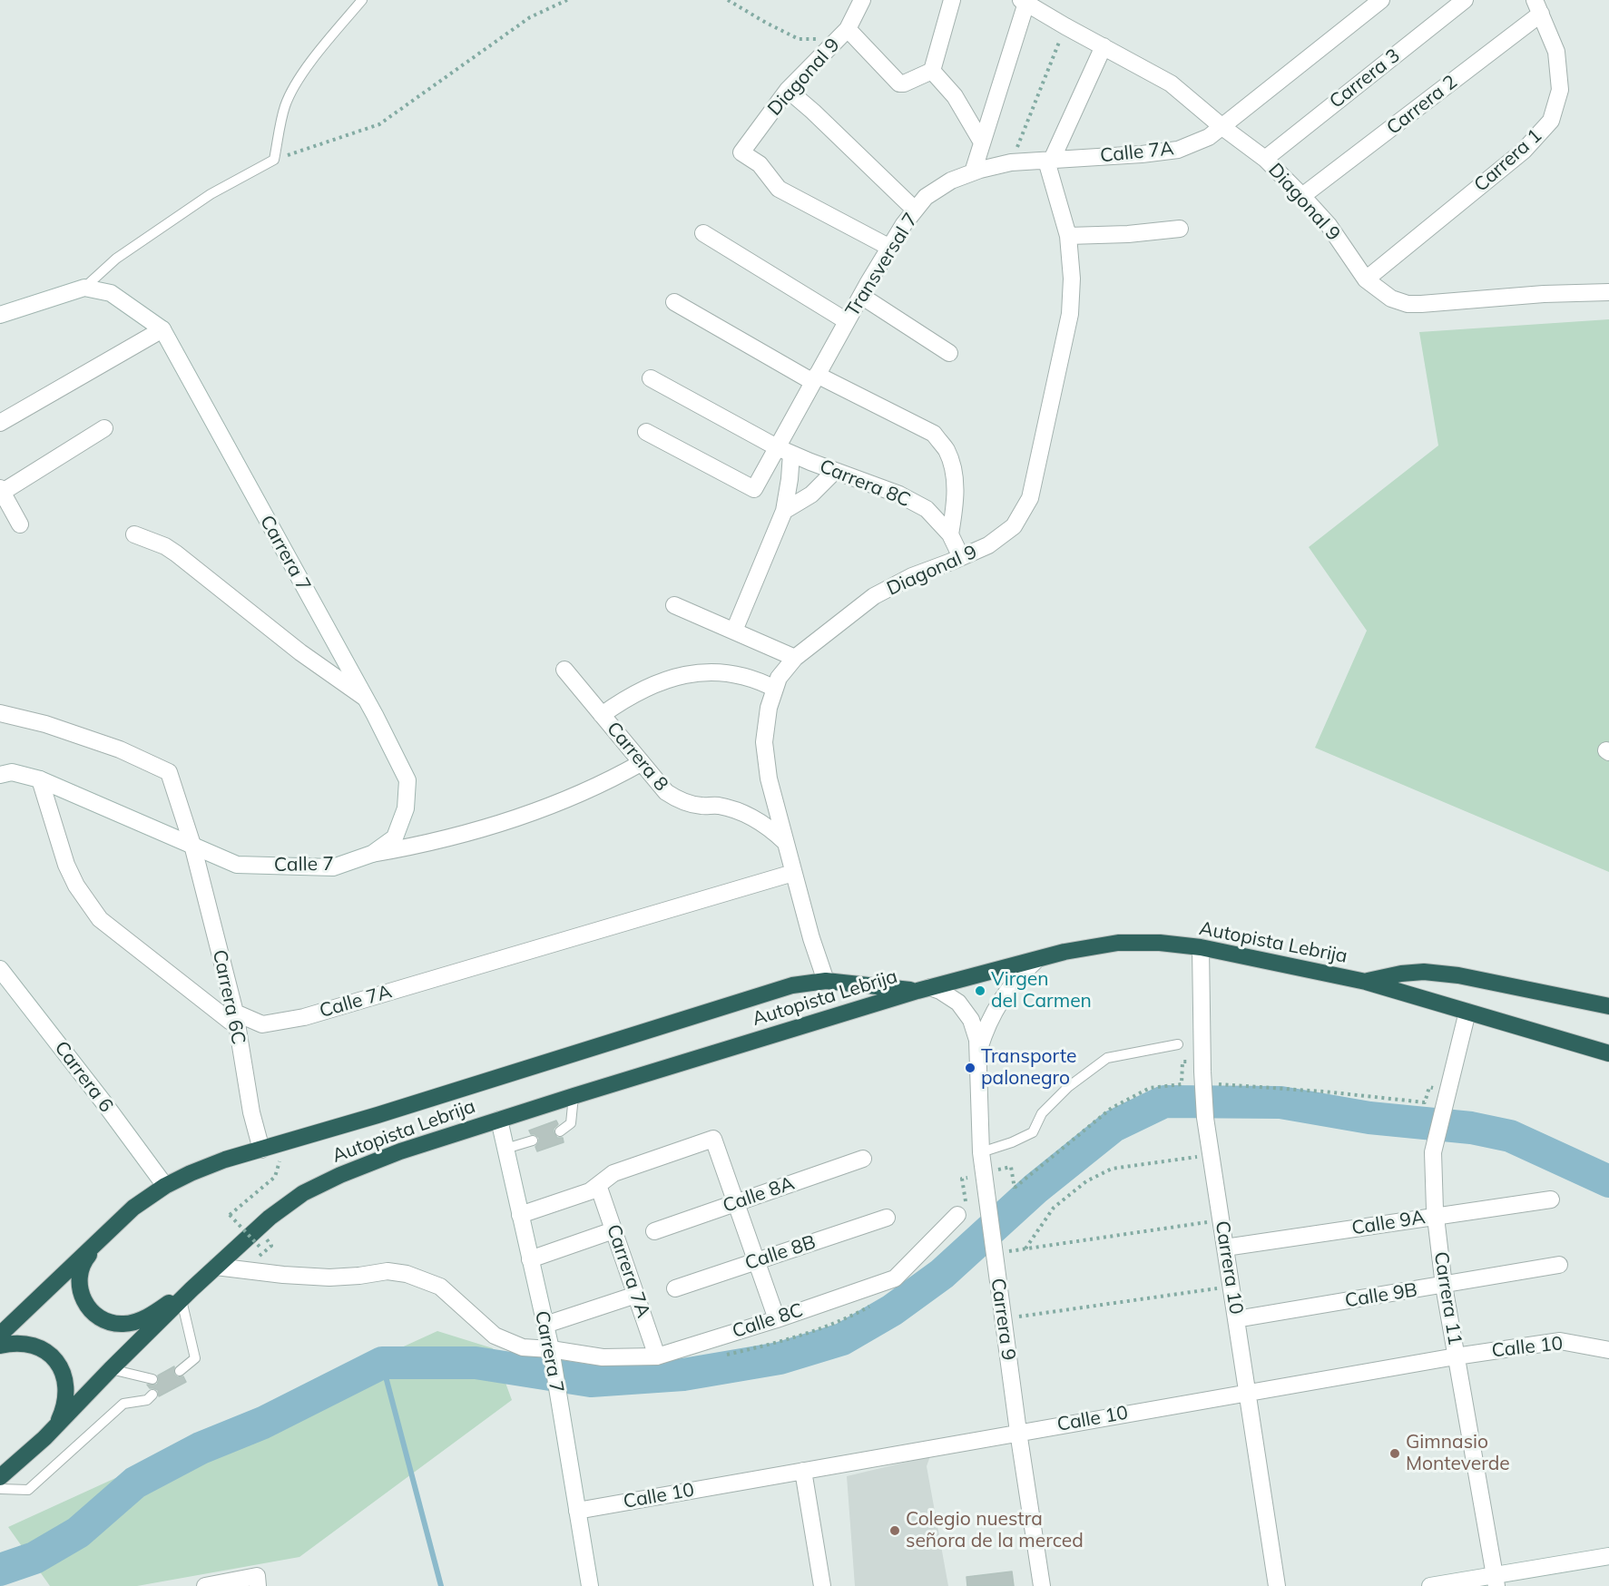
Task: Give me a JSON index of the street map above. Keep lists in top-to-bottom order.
{
  "streets": {
    "highway": ["Autopista Lebrija"],
    "street": [
      "Diagonal 9",
      "Carrera 3",
      "Carrera 2",
      "Calle 7A",
      "Carrera 1",
      "Transversal 7",
      "Carrera 8C",
      "Carrera 7",
      "Carrera 8",
      "Calle 7",
      "Carrera 6C",
      "Carrera 6",
      "Calle 8A",
      "Calle 9A",
      "Calle 8B",
      "Carrera 10",
      "Carrera 7A",
      "Calle 9B",
      "Carrera 11",
      "Carrera 9",
      "Calle 8C",
      "Calle 10"
    ]
  },
  "crossings": [
    ["Diagonal 9", "Carrera 3"],
    ["Diagonal 9", "Carrera 2"],
    ["Diagonal 9", "Calle 7A"],
    ["Diagonal 9", "Carrera 1"],
    ["Diagonal 9", "Transversal 7"],
    ["Diagonal 9", "Carrera 8C"],
    ["Diagonal 9", "Carrera 8"],
    ["Diagonal 9", "Autopista Lebrija"],
    ["Carrera 2", "Carrera 1"],
    ["Calle 7A", "Transversal 7"],
    ["Calle 7A", "Calle 7"],
    ["Calle 7A", "Carrera 6C"],
    ["Transversal 7", "Carrera 8C"],
    ["Carrera 7", "Calle 7"],
    ["Carrera 7", "Autopista Lebrija"],
    ["Carrera 7", "Calle 8C"],
    ["Carrera 7", "Calle 10"],
    ["Carrera 8", "Calle 7"],
    ["Calle 7", "Carrera 6C"],
    ["Autopista Lebrija", "Carrera 6C"],
    ["Autopista Lebrija", "Carrera 6"],
    ["Autopista Lebrija", "Carrera 10"],
    ["Autopista Lebrija", "Carrera 11"],
    ["Autopista Lebrija", "Carrera 9"],
    ["Autopista Lebrija", "Calle 8C"],
    ["Calle 9A", "Carrera 10"],
    ["Calle 9A", "Carrera 11"],
    ["Carrera 10", "Calle 9B"],
    ["Carrera 10", "Calle 10"],
    ["Carrera 7A", "Calle 8C"],
    ["Calle 9B", "Carrera 11"],
    ["Carrera 11", "Calle 10"],
    ["Carrera 9", "Calle 10"]
  ],
  "places": [
    "Virgen del Carmen",
    "Transporte palonegro",
    "Gimnasio Monteverde",
    "Colegio nuestra señora de la merced"
  ]
}
